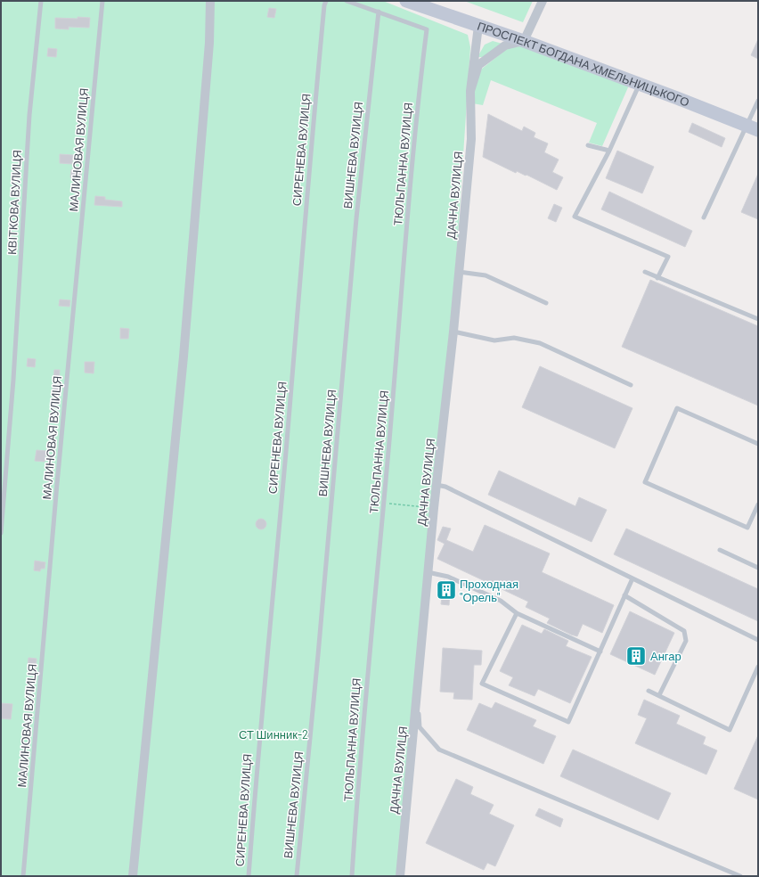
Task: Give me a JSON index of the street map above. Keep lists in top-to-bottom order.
{
  "streets": {
    "main road": ["ПРОСПЕКТ БОГДАНА ХМЕЛЬНИЦЬКОГО"],
    "street": ["ДАЧНА ВУЛИЦЯ"],
    "lane": [
      "МАЛИНОВАЯ ВУЛИЦЯ",
      "СИРЕНЕВА ВУЛИЦЯ",
      "ВИШНЕВА ВУЛИЦЯ",
      "ТЮЛЬПАННА ВУЛИЦЯ",
      "КВІТКОВА ВУЛИЦЯ"
    ]
  },
  "crossings": [
    ["ВИШНЕВА ВУЛИЦЯ", "ТЮЛЬПАННА ВУЛИЦЯ"]
  ],
  "parks": ["СТ Шинник-2"],
  "places": {
    "building": ["Проходная \"Орель\"", "Ангар"]
  }
}
